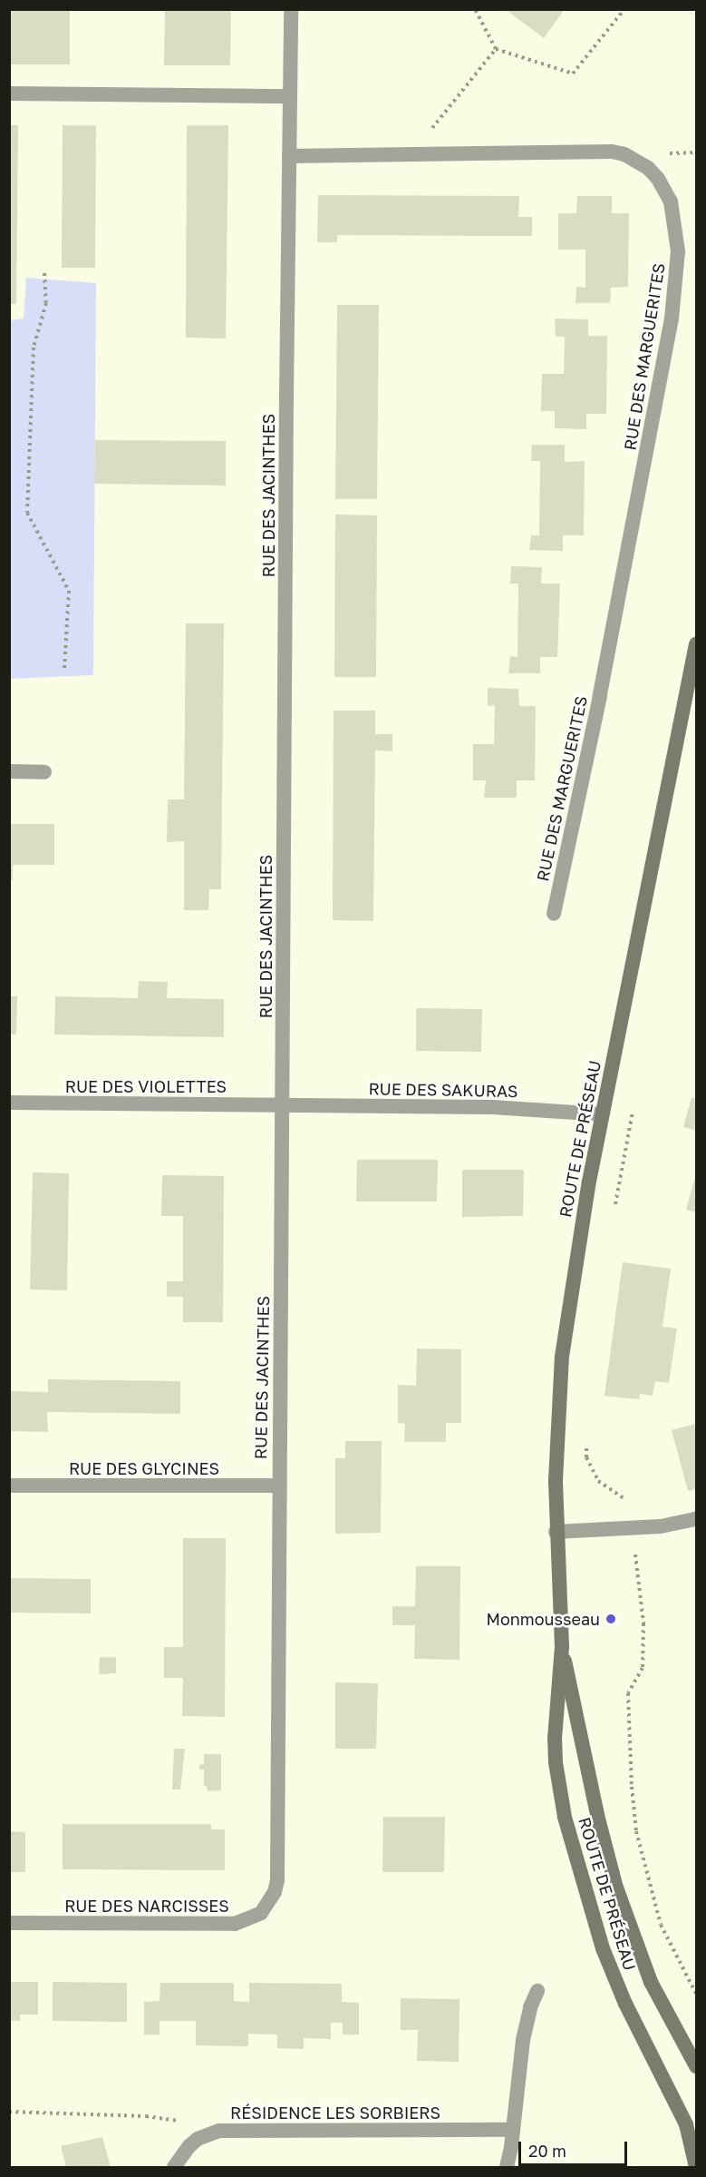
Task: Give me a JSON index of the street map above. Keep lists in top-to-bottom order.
{
  "streets": {
    "main road": ["ROUTE DE PRÉSEAU"],
    "street": [
      "RUE DES MARGUERITES",
      "RUE DES JACINTHES",
      "RUE DES VIOLETTES",
      "RUE DES SAKURAS",
      "RUE DES GLYCINES",
      "RUE DES NARCISSES",
      "RÉSIDENCE LES SORBIERS"
    ]
  },
  "crossings": [
    ["RUE DES MARGUERITES", "RUE DES JACINTHES"],
    ["RUE DES JACINTHES", "RUE DES VIOLETTES"],
    ["RUE DES JACINTHES", "RUE DES SAKURAS"],
    ["RUE DES JACINTHES", "RUE DES GLYCINES"],
    ["RUE DES JACINTHES", "RUE DES NARCISSES"],
    ["RUE DES VIOLETTES", "RUE DES SAKURAS"],
    ["RUE DES SAKURAS", "ROUTE DE PRÉSEAU"]
  ],
  "places": ["Monmousseau"],
  "scale_bar": "20 m"
}
